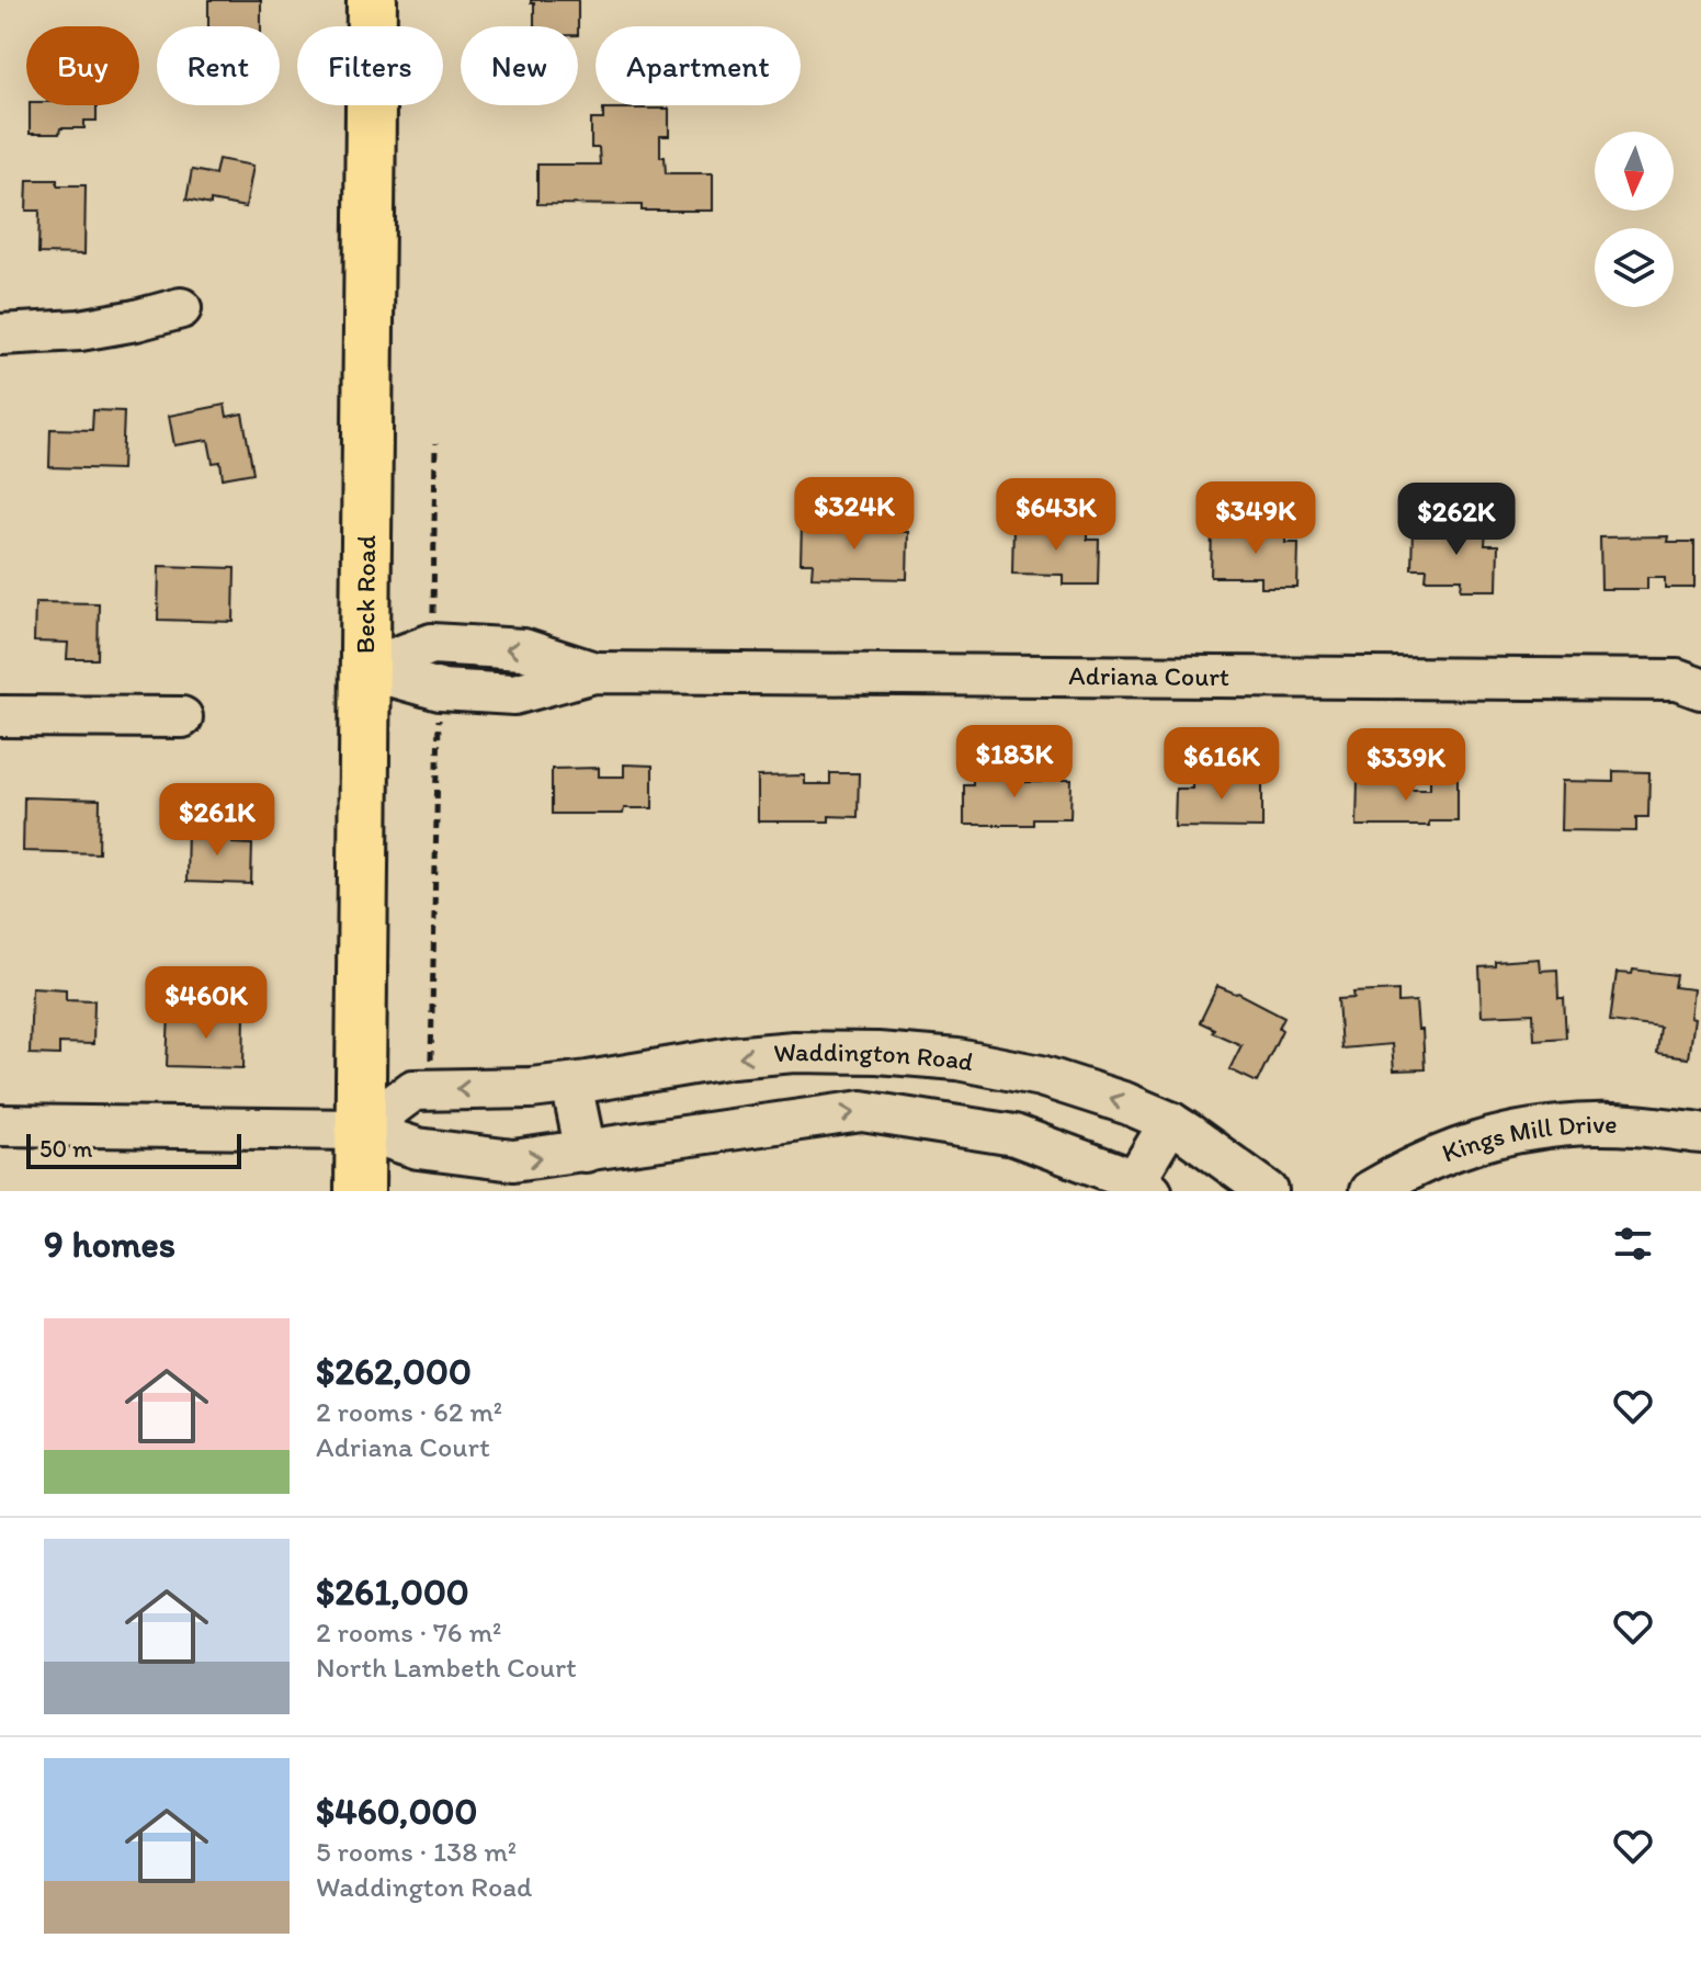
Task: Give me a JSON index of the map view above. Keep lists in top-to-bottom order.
{
  "streets": {
    "main road": ["Beck Road"],
    "street": ["Adriana Court", "Waddington Road", "Kings Mill Drive"]
  },
  "crossings": [
    ["Beck Road", "Adriana Court"],
    ["Beck Road", "Waddington Road"]
  ],
  "scale_bar": "50 m",
  "north": "bottom",
  "page": {
    "chip": [
      "Buy",
      "Rent",
      "Filters",
      "New",
      "Apartment"
    ],
    "price": [
      "$324K",
      "$643K",
      "$349K",
      "$262K",
      "$183K",
      "$616K",
      "$339K",
      "$261K",
      "$460K"
    ],
    "scale": "50 m",
    "heading": "9 homes",
    "list": [
      {
        "name": "$262,000",
        "note": "2 rooms · 62 m² · Adriana Court"
      },
      {
        "name": "$261,000",
        "note": "2 rooms · 76 m² · North Lambeth Court"
      },
      {
        "name": "$460,000",
        "note": "5 rooms · 138 m² · Waddington Road"
      }
    ]
  }
}
